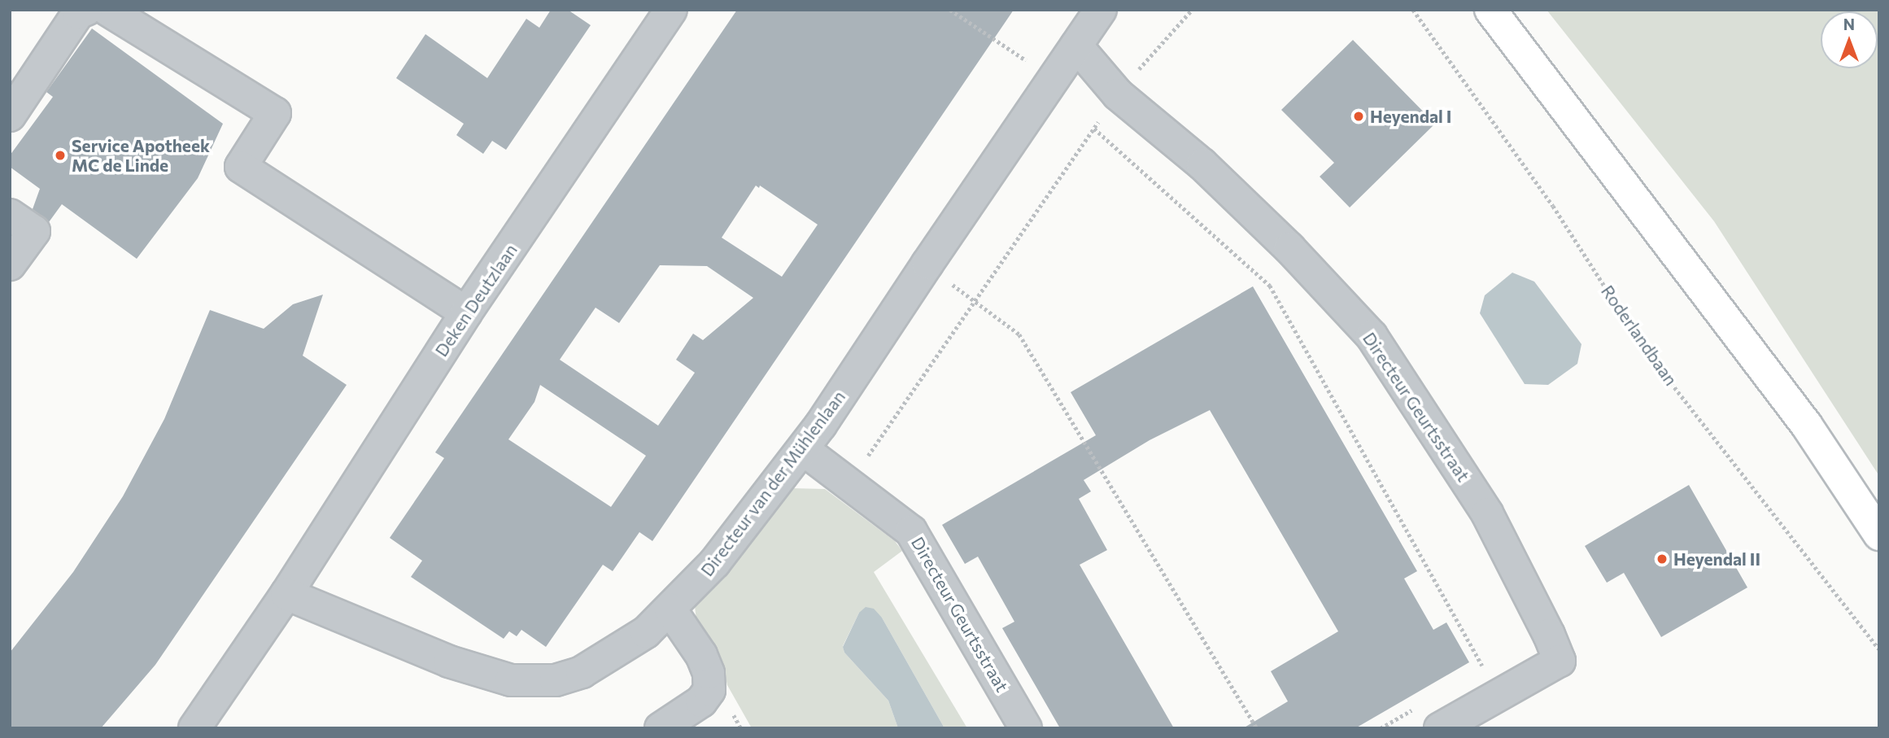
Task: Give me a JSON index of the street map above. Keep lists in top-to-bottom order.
{
  "streets": {
    "street": ["Deken Deutzlaan", "Directeur Geurtsstraat", "Directeur van der Mühlenlaan"],
    "path": ["Roderlandbaan"]
  },
  "crossings": [
    ["Deken Deutzlaan", "Directeur van der Mühlenlaan"],
    ["Directeur Geurtsstraat", "Directeur van der Mühlenlaan"]
  ],
  "places": ["Heyendal I", "Service Apotheek MC de Linde", "Heyendal II"],
  "north": "top"
}
